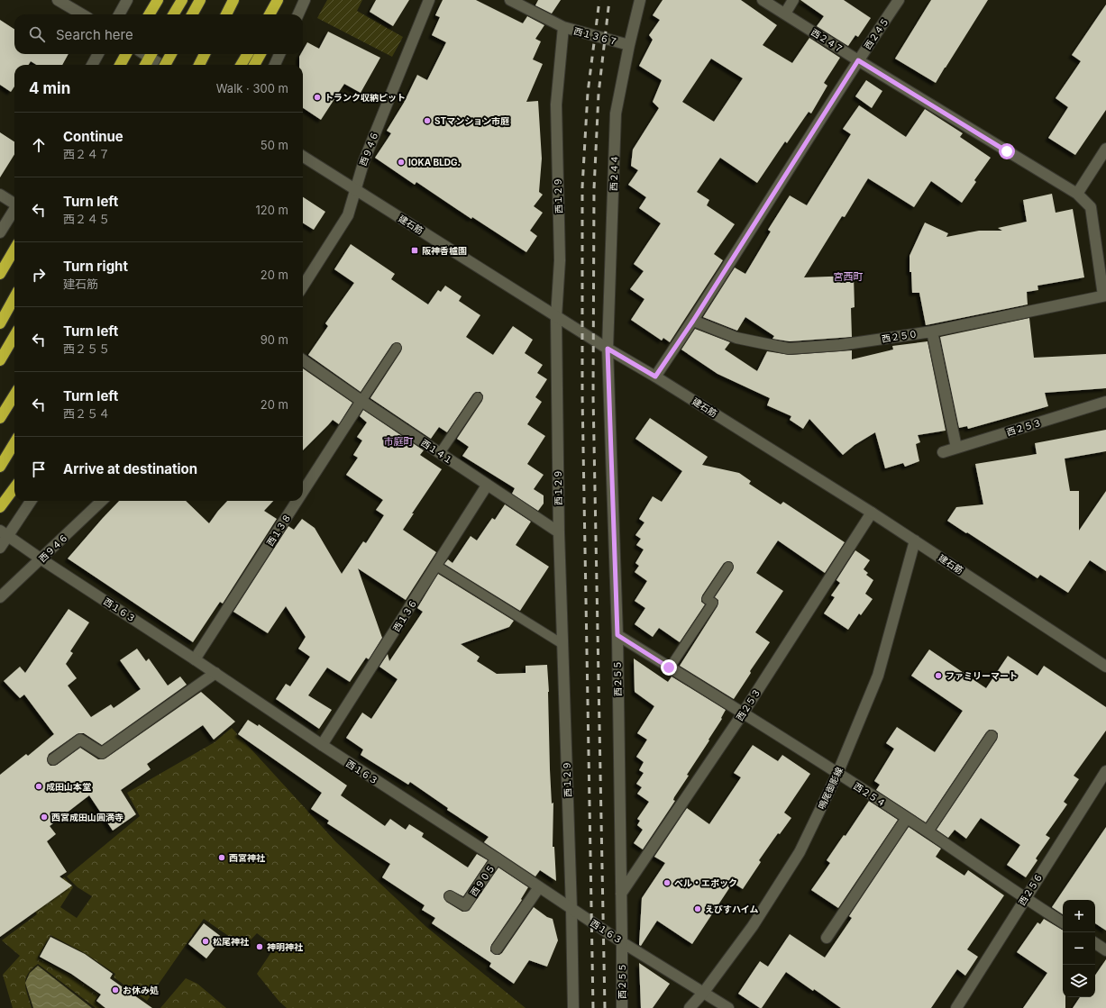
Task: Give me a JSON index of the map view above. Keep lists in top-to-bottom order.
{
  "streets": {
    "street": [
      "西２４５",
      "西１３６７",
      "西２４７",
      "西９４６",
      "西２４４",
      "西１２９",
      "建石筋",
      "西２５０",
      "西２５３",
      "西１４１",
      "西１３８",
      "西１６３",
      "西１３６",
      "西２５５",
      "鳴尾御影線",
      "西２５４",
      "西９０５",
      "西２５６"
    ]
  },
  "crossings": [
    ["西２４５", "西２４７"],
    ["西２４５", "建石筋"],
    ["西２４５", "西２５０"],
    ["西１３６７", "西２４４"],
    ["西１３６７", "西１２９"],
    ["西２４７", "西２５０"],
    ["西９４６", "建石筋"],
    ["西９４６", "西１６３"],
    ["西２４４", "建石筋"],
    ["西２４４", "西２５５"],
    ["西１２９", "建石筋"],
    ["西１２９", "西１４１"],
    ["西１２９", "西１６３"],
    ["建石筋", "西２５３"],
    ["建石筋", "西２５５"],
    ["建石筋", "鳴尾御影線"],
    ["西２５３", "西２５５"],
    ["西２５３", "西２５４"],
    ["西１４１", "西１３８"],
    ["西１４１", "西１３６"],
    ["西１３８", "西１６３"],
    ["西１６３", "西１３６"],
    ["西１６３", "西２５５"],
    ["西１６３", "鳴尾御影線"],
    ["西１６３", "西９０５"],
    ["西２５５", "西２５４"],
    ["鳴尾御影線", "西２５４"],
    ["西２５４", "西２５６"]
  ],
  "districts": ["宮西町", "市庭町"],
  "places": {
    "other": [
      "トランク収納ピット",
      "STマンション市庭",
      "IOKA BLDG.",
      "ファミリーマート",
      "成田山本堂",
      "西宮成田山圓満寺",
      "西宮神社",
      "ベル・エポック",
      "えびすハイム",
      "松尾神社",
      "神明神社",
      "お休み処"
    ],
    "transit": ["阪神香櫨園"]
  },
  "page": {
    "search": "Search here",
    "heading": ["4 min", "Walk · 300 m"],
    "list": [
      ["Continue", "西２４７", "50 m"],
      ["Turn left", "西２４５", "120 m"],
      ["Turn right", "建石筋", "20 m"],
      ["Turn left", "西２５５", "90 m"],
      ["Turn left", "西２５４", "20 m"],
      "Arrive at destination"
    ],
    "map_buttons": ["+", "−"]
  }
}
